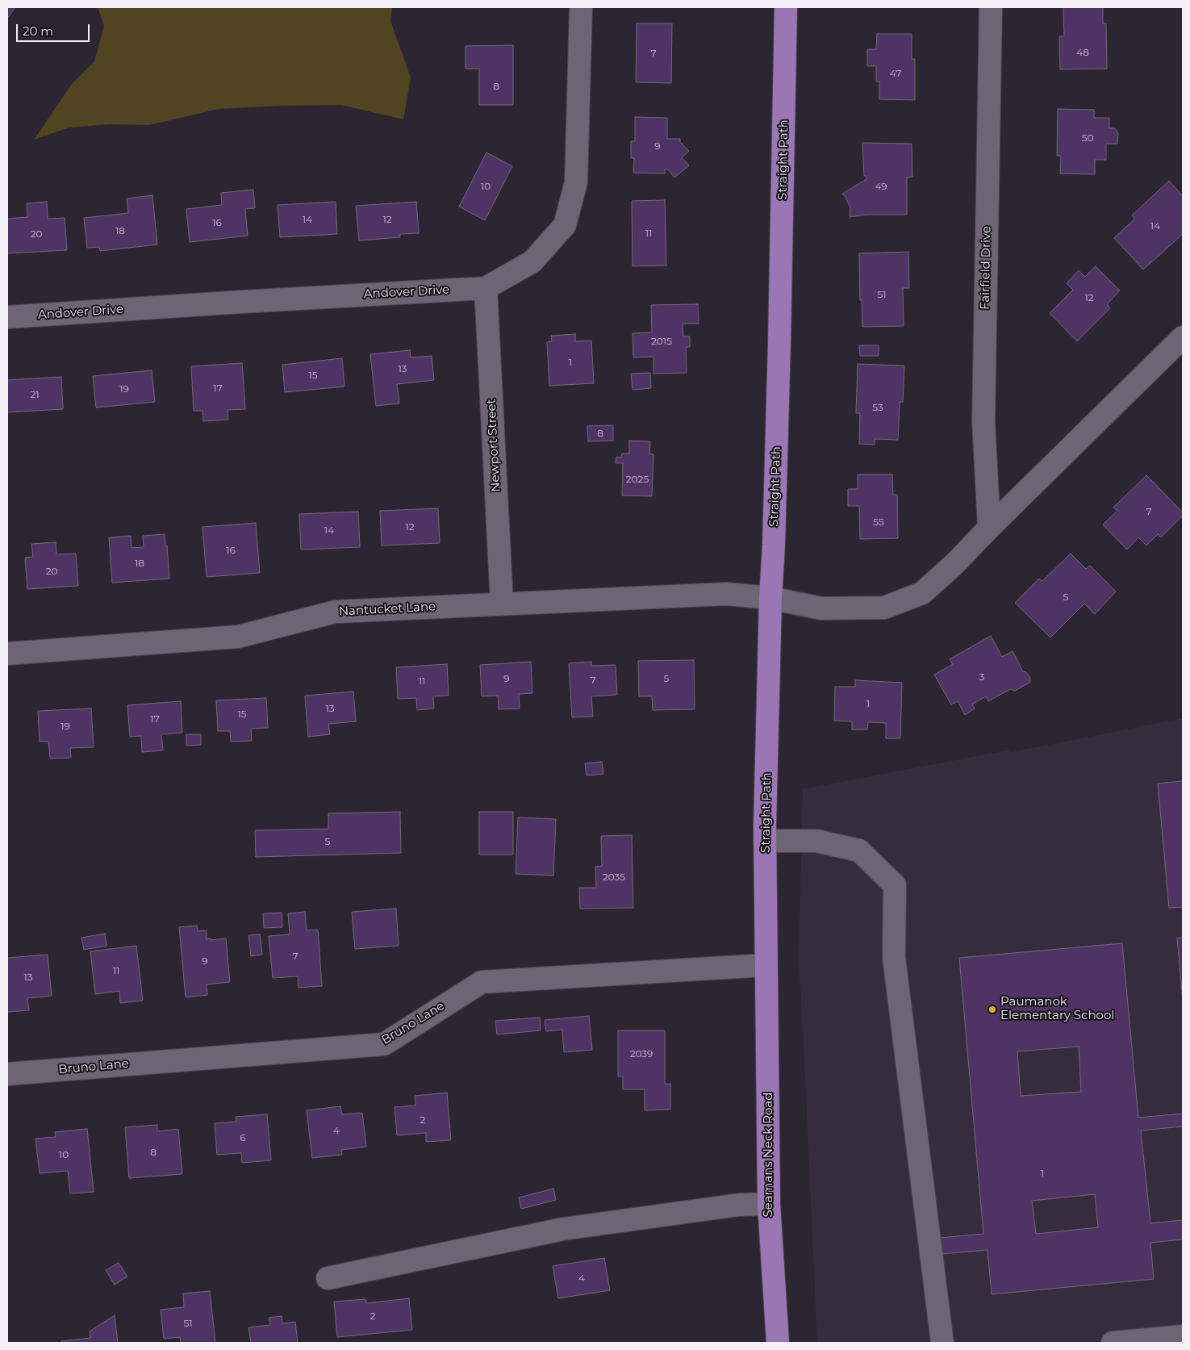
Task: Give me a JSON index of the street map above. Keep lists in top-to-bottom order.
{
  "streets": {
    "main road": ["Straight Path", "Seamans Neck Road"],
    "street": [
      "Fairfield Drive",
      "Andover Drive",
      "Newport Street",
      "Nantucket Lane",
      "Bruno Lane"
    ]
  },
  "crossings": [
    ["Straight Path", "Nantucket Lane"],
    ["Straight Path", "Bruno Lane"],
    ["Straight Path", "Seamans Neck Road"],
    ["Andover Drive", "Newport Street"],
    ["Newport Street", "Nantucket Lane"],
    ["Bruno Lane", "Seamans Neck Road"]
  ],
  "places": ["Paumanok Elementary School"],
  "house_numbers": [
    "48",
    "7",
    "47",
    "8",
    "50",
    "9",
    "10",
    "49",
    "14",
    "12",
    "16",
    "14",
    "18",
    "11",
    "20",
    "51",
    "12",
    "2015",
    "1",
    "13",
    "15",
    "17",
    "19",
    "21",
    "53",
    "8",
    "2025",
    "7",
    "55",
    "12",
    "14",
    "16",
    "18",
    "20",
    "5",
    "3",
    "9",
    "5",
    "7",
    "11",
    "1",
    "13",
    "15",
    "17",
    "19",
    "5",
    "2035",
    "7",
    "9",
    "11",
    "13",
    "2039",
    "2",
    "4",
    "6",
    "8",
    "10",
    "1",
    "4",
    "2",
    "51"
  ],
  "scale_bar": "20 m"
}
